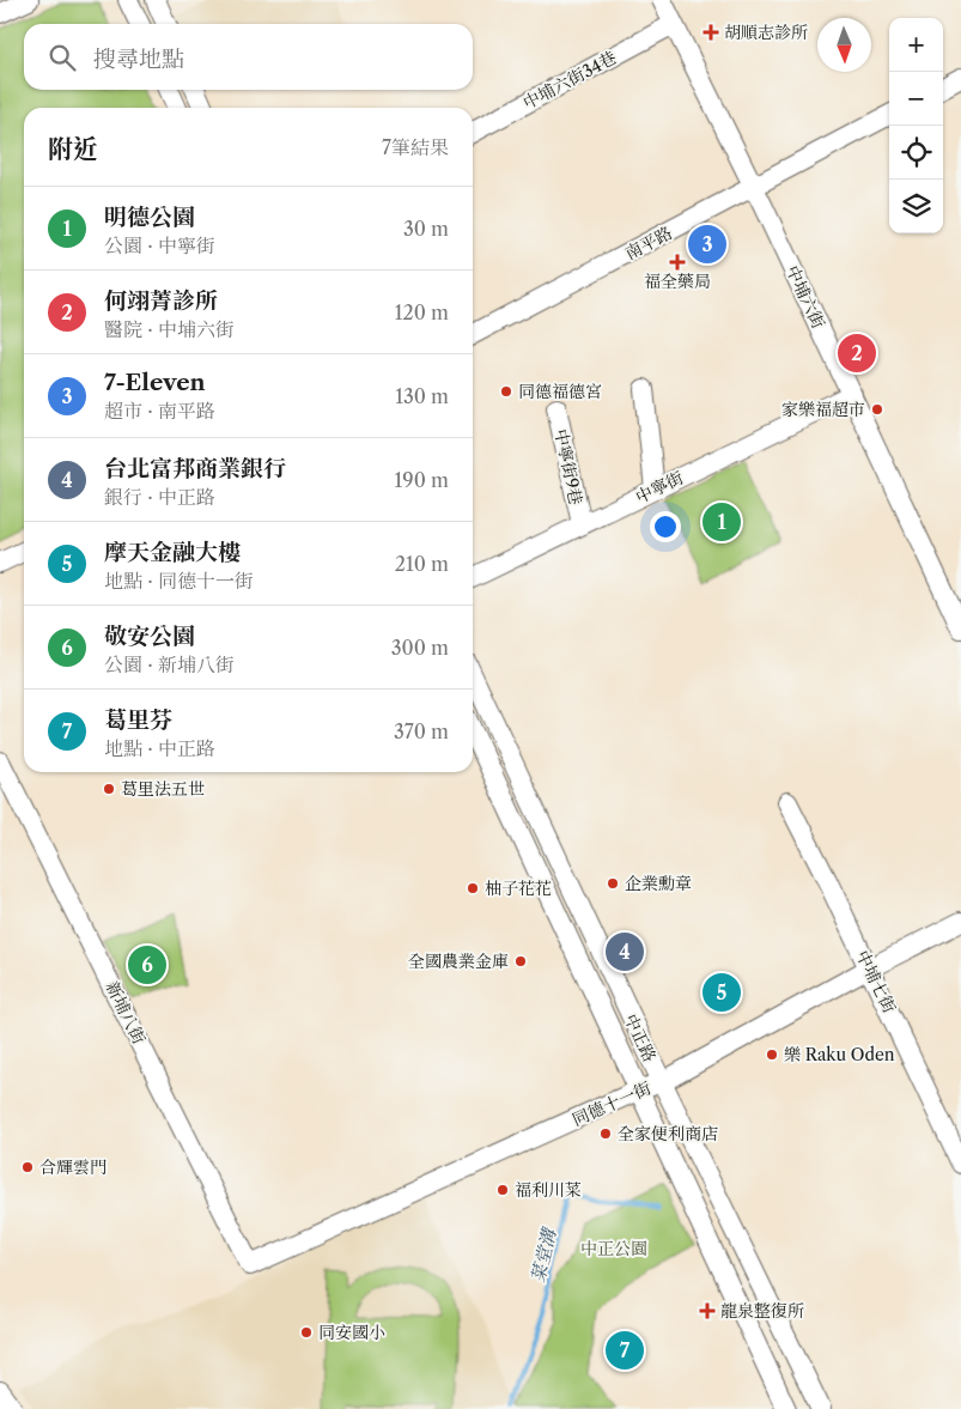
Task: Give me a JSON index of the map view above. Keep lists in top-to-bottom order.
{
  "streets": {
    "street": [
      "中埔六街34巷",
      "南平路",
      "中埔六街",
      "中寧街9巷",
      "中寧街",
      "中埔七街",
      "新埔八街",
      "中正路",
      "同德十一街"
    ]
  },
  "crossings": [
    ["中埔六街34巷", "中埔六街"],
    ["南平路", "中埔六街"],
    ["中埔六街", "中寧街"],
    ["中寧街9巷", "中寧街"],
    ["中埔七街", "同德十一街"],
    ["新埔八街", "同德十一街"],
    ["中正路", "同德十一街"]
  ],
  "water": ["菜堂溝"],
  "parks": ["中正公園"],
  "places": {
    "health": ["胡順志診所", "福全藥局", "龍泉整復所"],
    "other": [
      "同德福德宮",
      "家樂福超市",
      "葛里法五世",
      "企業勳章",
      "柚子花花",
      "全國農業金庫",
      "樂 Raku Oden",
      "全家便利商店",
      "合輝雲門",
      "福利川菜",
      "同安國小"
    ]
  },
  "north": "bottom",
  "page": {
    "map_buttons": ["+", "−"],
    "search": "搜尋地點",
    "heading": ["附近", "7筆結果"],
    "list": [
      {
        "mark": "1",
        "name": "明德公園",
        "note": "公園 · 中寧街",
        "value": "30 m"
      },
      {
        "mark": "2",
        "name": "何翊菁診所",
        "note": "醫院 · 中埔六街",
        "value": "120 m"
      },
      {
        "mark": "3",
        "name": "7-Eleven",
        "note": "超市 · 南平路",
        "value": "130 m"
      },
      {
        "mark": "4",
        "name": "台北富邦商業銀行",
        "note": "銀行 · 中正路",
        "value": "190 m"
      },
      {
        "mark": "5",
        "name": "摩天金融大樓",
        "note": "地點 · 同德十一街",
        "value": "210 m"
      },
      {
        "mark": "6",
        "name": "敬安公園",
        "note": "公園 · 新埔八街",
        "value": "300 m"
      },
      {
        "mark": "7",
        "name": "葛里芬",
        "note": "地點 · 中正路",
        "value": "370 m"
      }
    ],
    "pins": [
      "3",
      "2",
      "1",
      "4",
      "6",
      "5",
      "7"
    ]
  }
}
